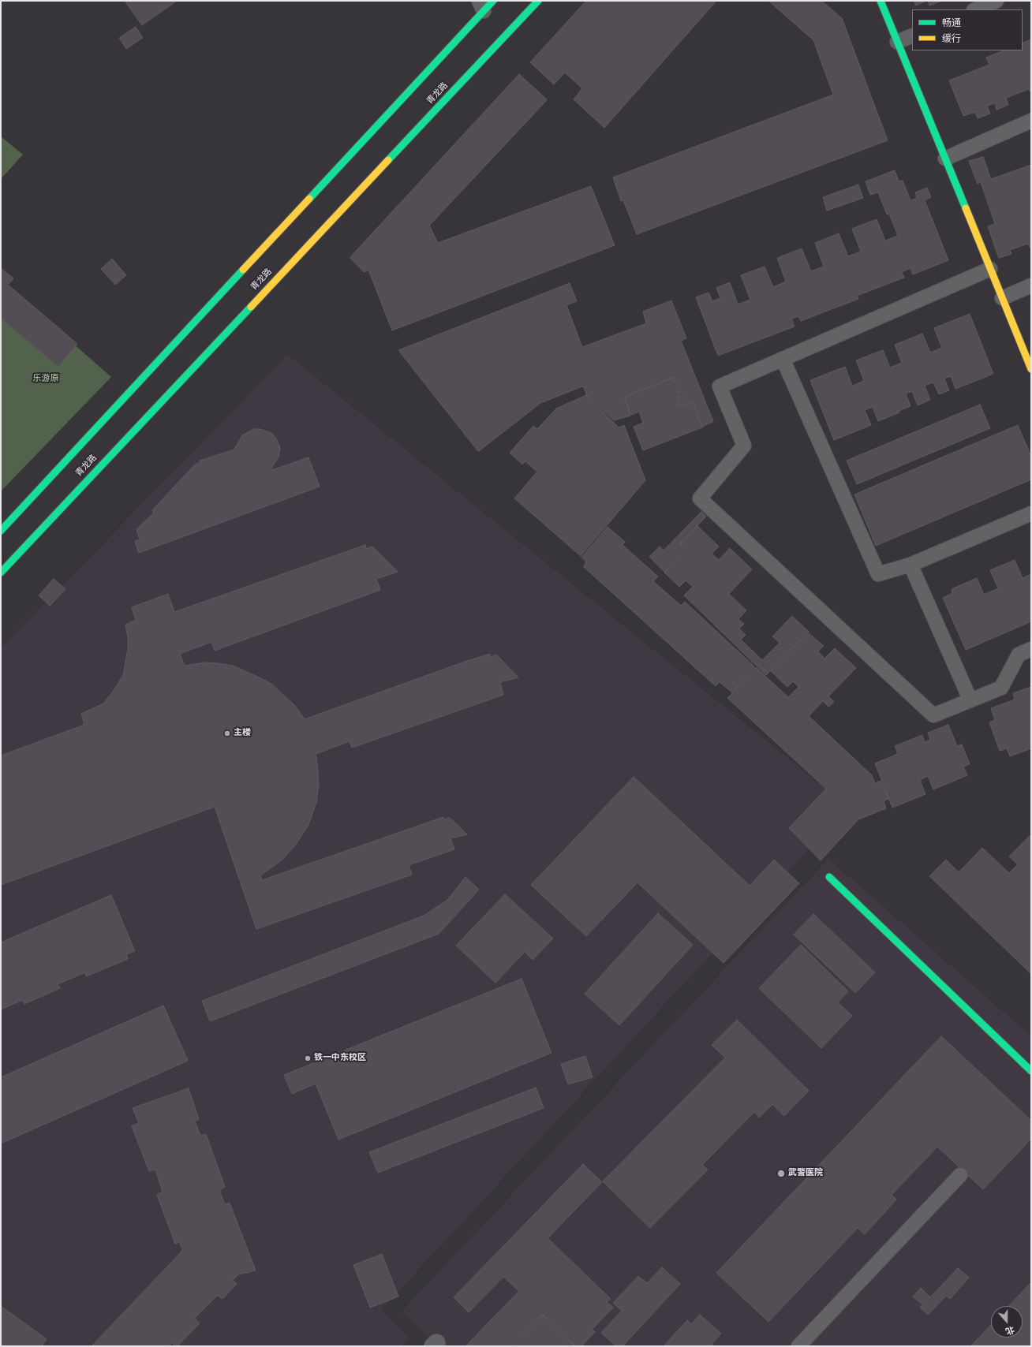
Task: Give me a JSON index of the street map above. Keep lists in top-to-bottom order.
{
  "streets": {
    "street": ["青龙路"]
  },
  "parks": ["乐游原"],
  "places": ["主楼", "铁一中东校区", "武警医院"],
  "legend": ["畅通", "缓行"],
  "north": "bottom"
}
